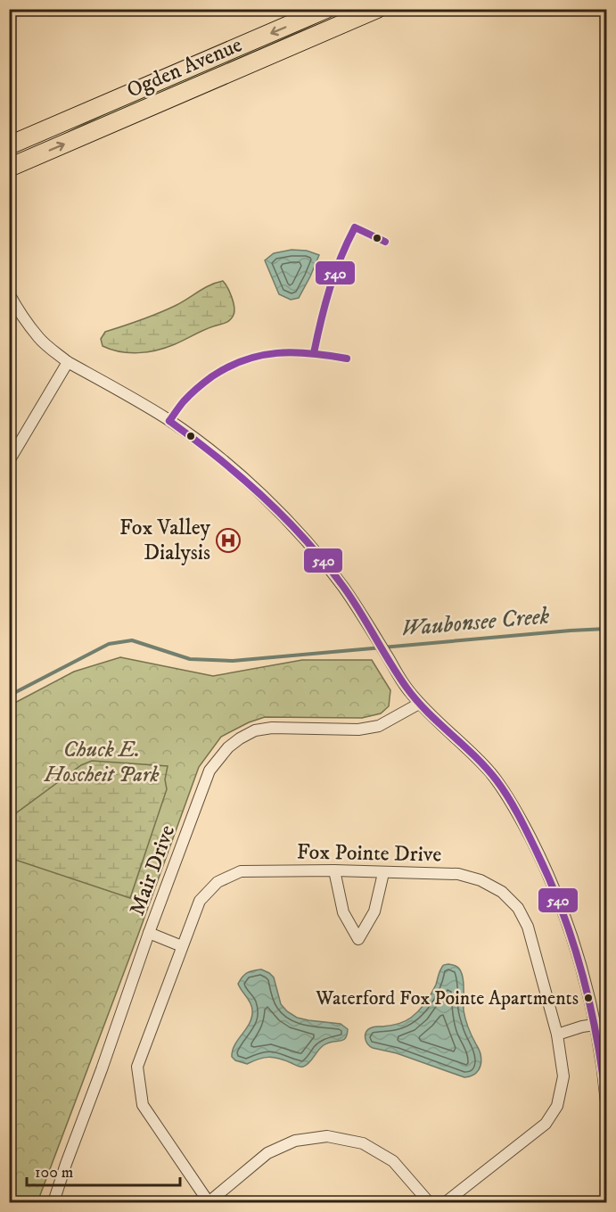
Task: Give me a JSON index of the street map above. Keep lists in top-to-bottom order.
{
  "streets": {
    "main road": ["Ogden Avenue"],
    "street": ["Fox Pointe Drive", "Mair Drive"]
  },
  "water": ["Waubonsee Creek"],
  "parks": ["Chuck E. Hoscheit Park"],
  "places": {
    "hospital": ["Fox Valley Dialysis"],
    "other": ["Waterford Fox Pointe Apartments"]
  },
  "lines": ["transit line 540"],
  "scale_bar": "100 m"
}
